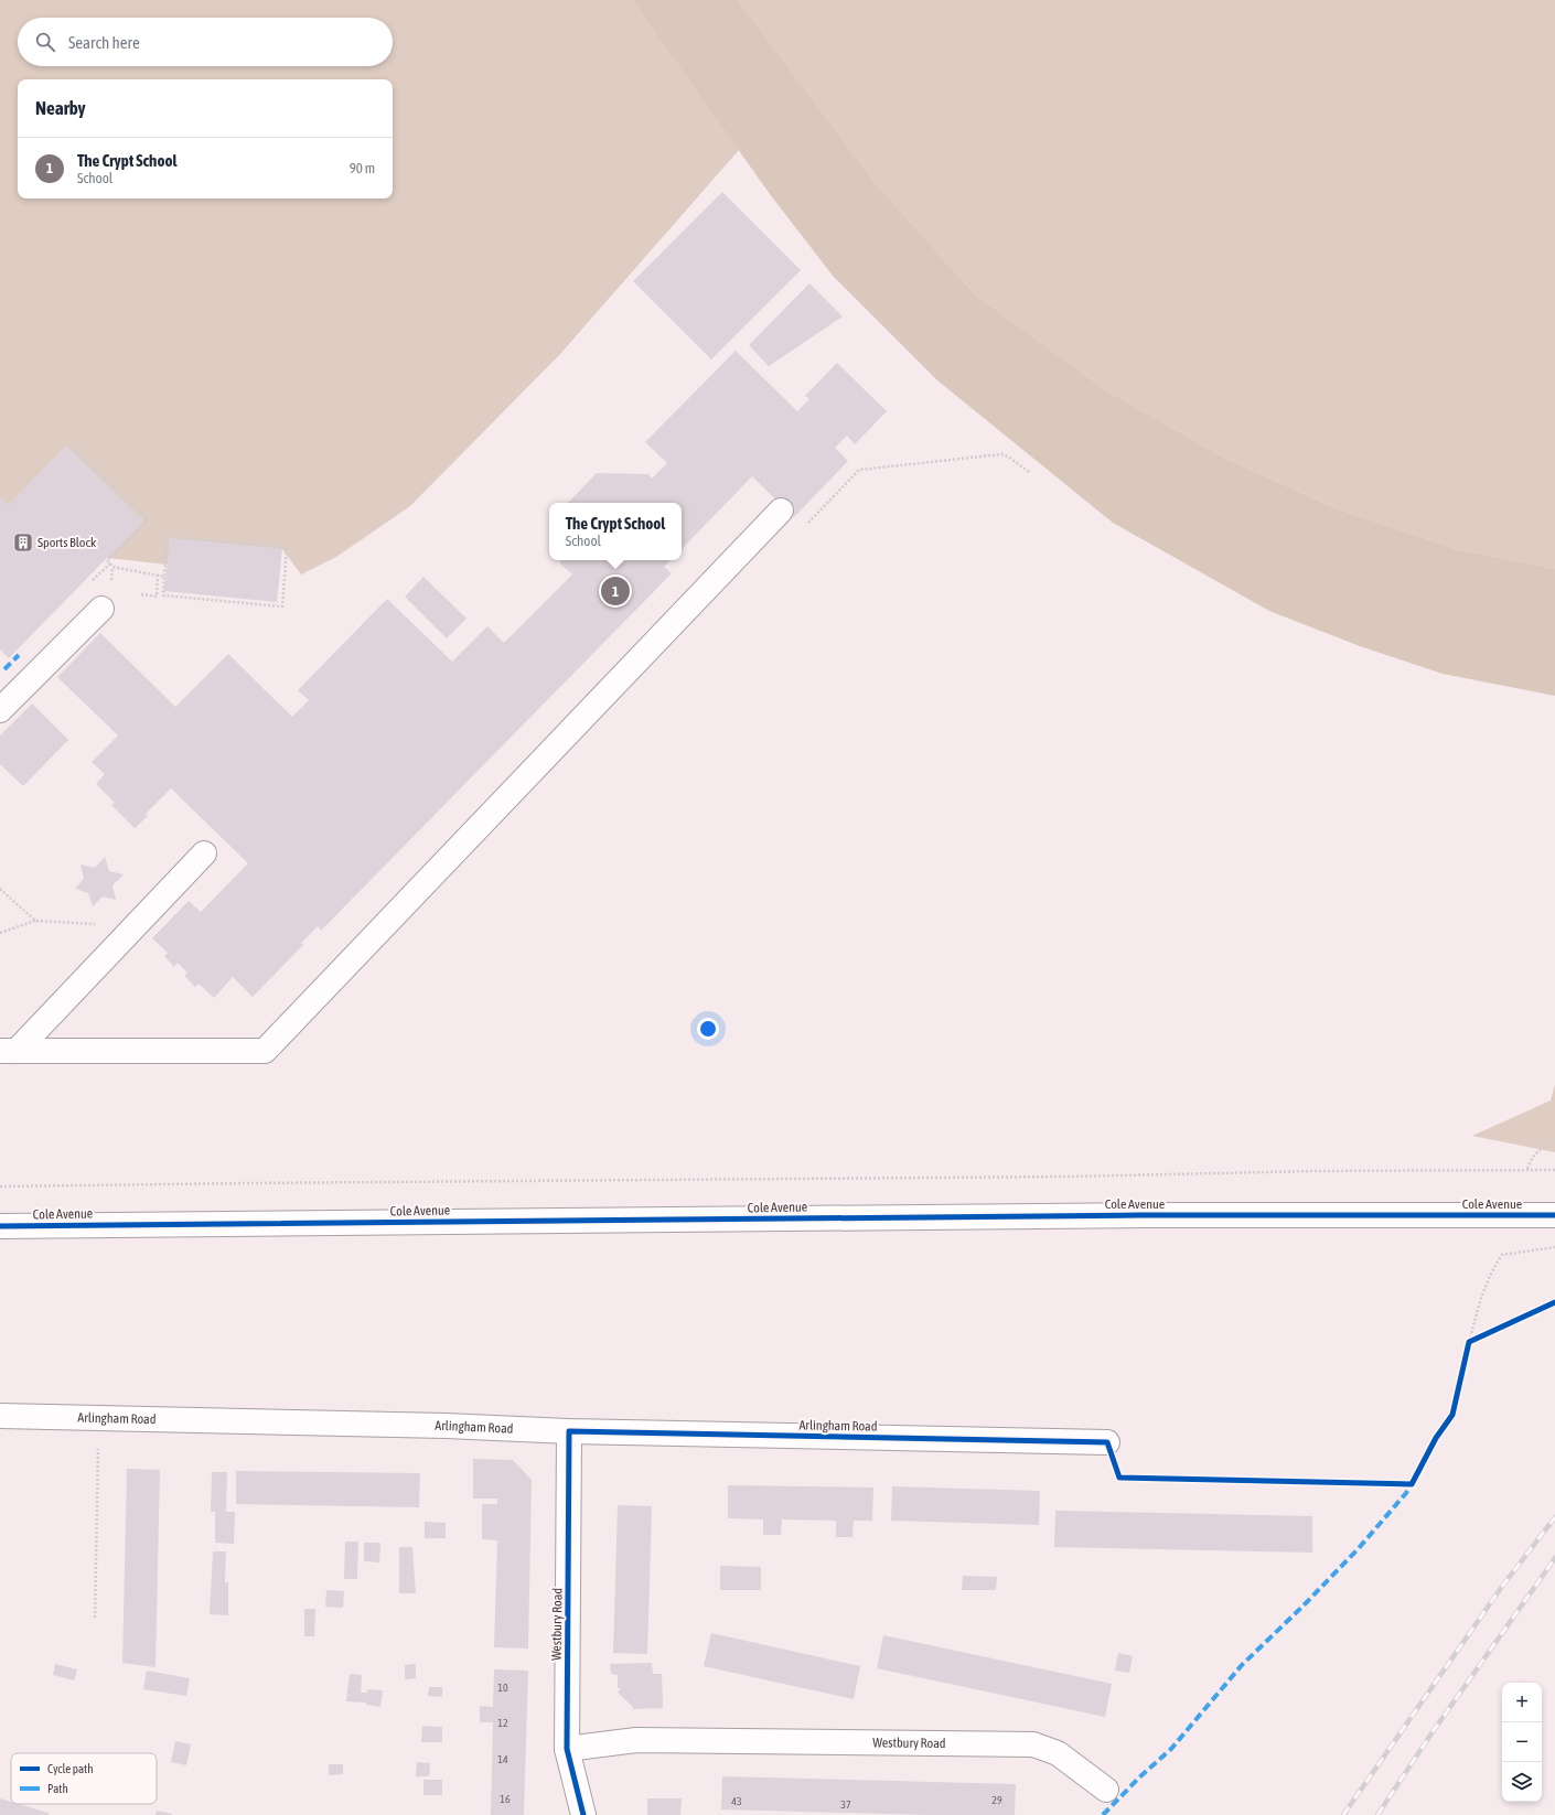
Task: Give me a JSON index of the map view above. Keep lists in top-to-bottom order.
{
  "streets": {
    "main road": ["Cole Avenue", "Arlingham Road", "Westbury Road"]
  },
  "crossings": [
    ["Arlingham Road", "Westbury Road"]
  ],
  "places": {
    "building": ["Sports Block"]
  },
  "house_numbers": [
    "10",
    "12",
    "14",
    "16",
    "29",
    "43",
    "37"
  ],
  "legend": ["Cycle path", "Path"],
  "page": {
    "search": "Search here",
    "heading": "Nearby",
    "list": [
      {
        "mark": "1",
        "name": "The Crypt School",
        "note": "School",
        "value": "90 m"
      }
    ],
    "popup": ["The Crypt School", "School"],
    "pins": "1",
    "map_buttons": ["+", "−"]
  }
}
